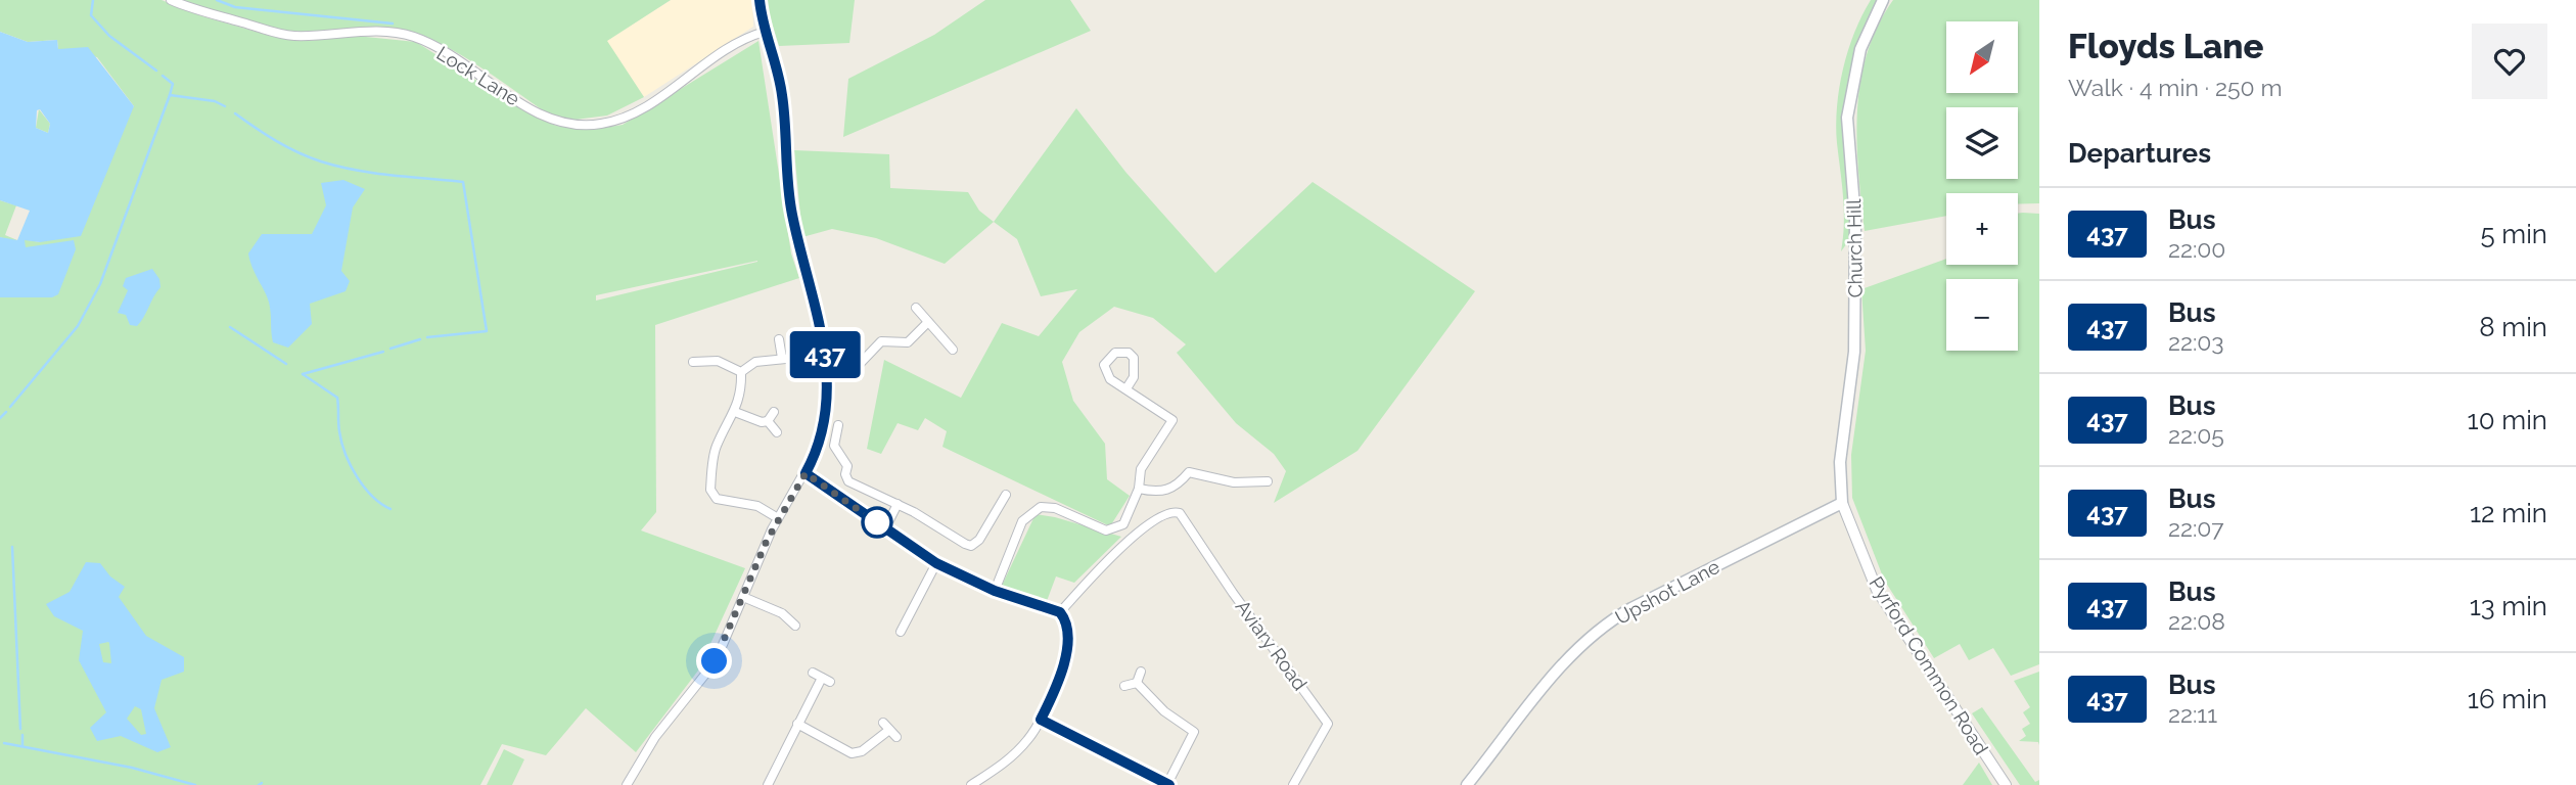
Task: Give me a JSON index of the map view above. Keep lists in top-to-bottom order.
{
  "streets": {
    "main road": ["Church Hill", "Upshot Lane"],
    "street": ["Lock Lane", "Aviary Road", "Pyrford Common Road"]
  },
  "crossings": [
    ["Church Hill", "Upshot Lane"],
    ["Church Hill", "Pyrford Common Road"],
    ["Upshot Lane", "Pyrford Common Road"]
  ],
  "lines": ["bus line 437"],
  "north": "bottom left",
  "page": {
    "on_map": "437",
    "heading": [
      ["Floyds Lane", "Walk · 4 min · 250 m"],
      "Departures"
    ],
    "map_buttons": ["+", "−"],
    "list": [
      {
        "mark": "437",
        "name": "Bus",
        "note": "22:00",
        "value": "5 min"
      },
      {
        "mark": "437",
        "name": "Bus",
        "note": "22:03",
        "value": "8 min"
      },
      {
        "mark": "437",
        "name": "Bus",
        "note": "22:05",
        "value": "10 min"
      },
      {
        "mark": "437",
        "name": "Bus",
        "note": "22:07",
        "value": "12 min"
      },
      {
        "mark": "437",
        "name": "Bus",
        "note": "22:08",
        "value": "13 min"
      },
      {
        "mark": "437",
        "name": "Bus",
        "note": "22:11",
        "value": "16 min"
      }
    ]
  }
}
